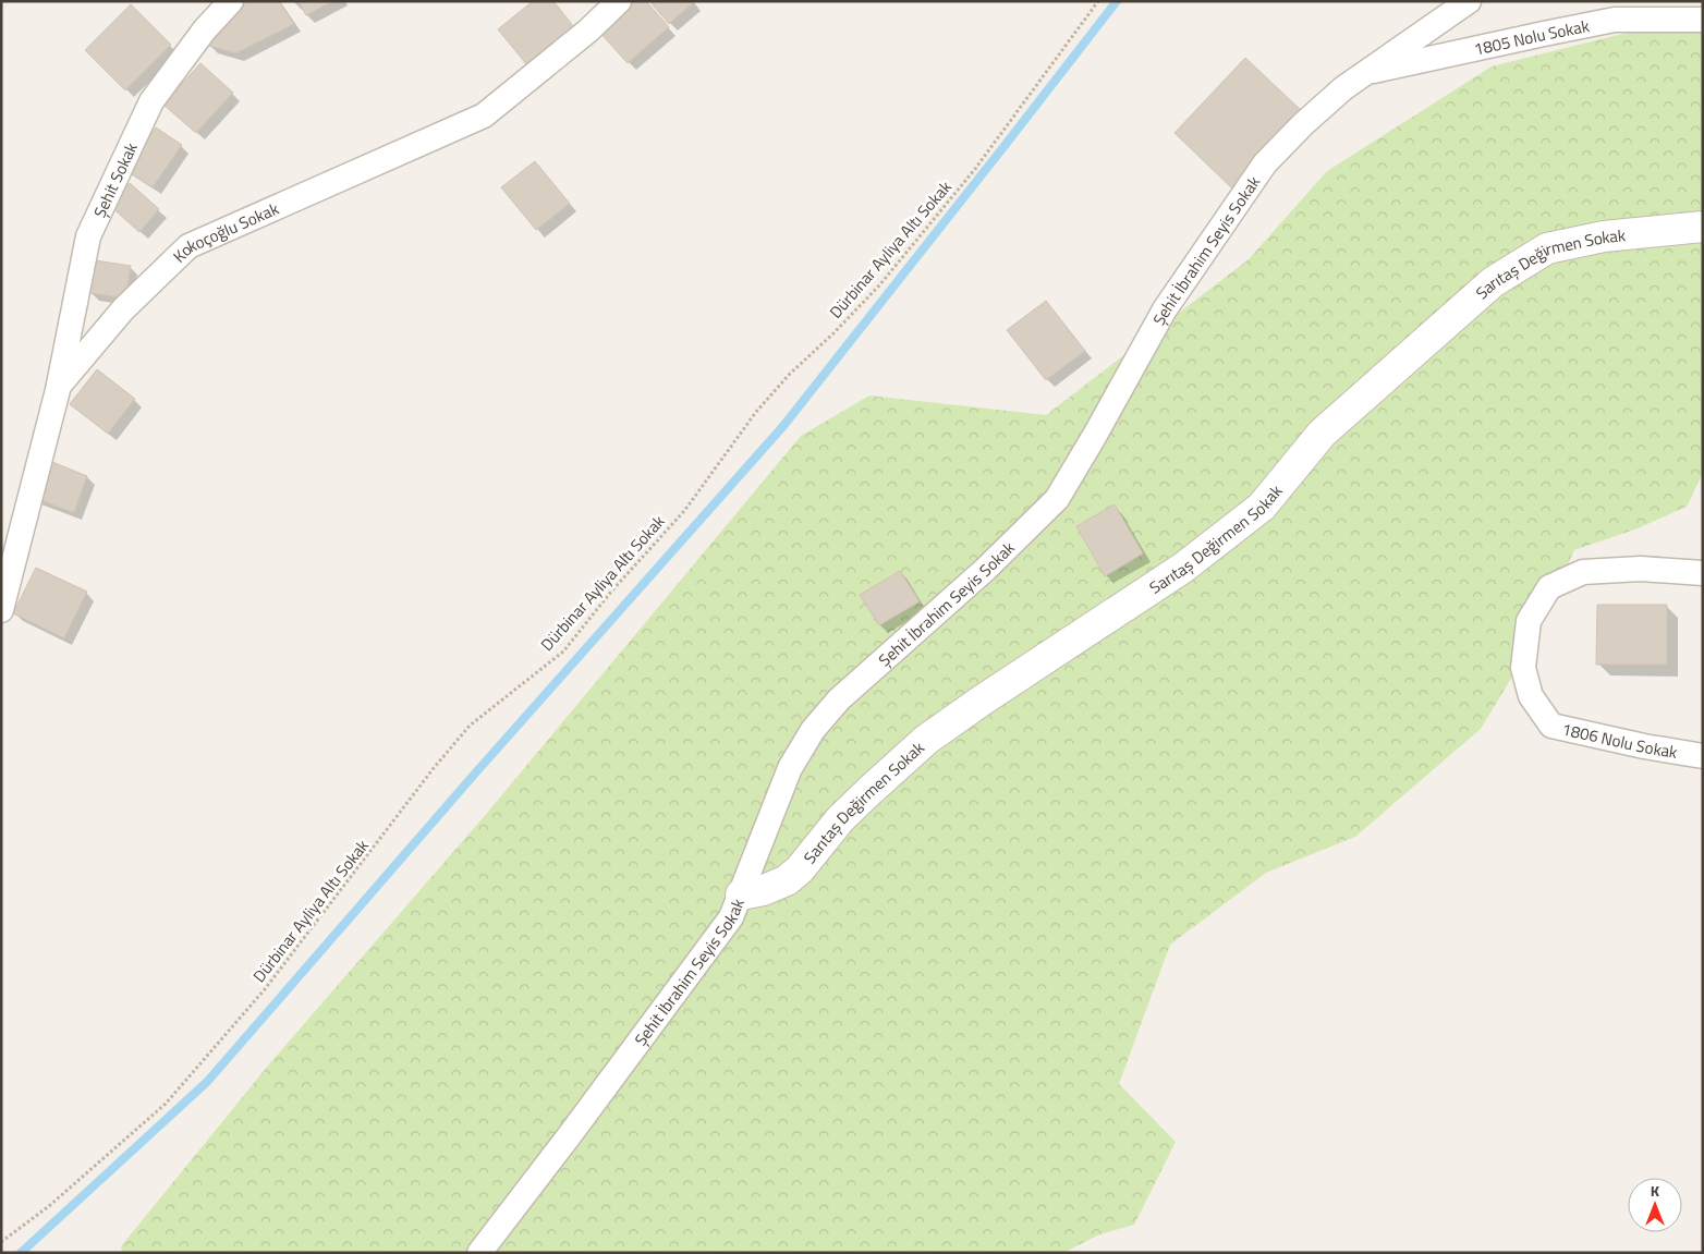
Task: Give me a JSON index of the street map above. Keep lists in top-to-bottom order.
{
  "streets": {
    "street": [
      "1805 Nolu Sokak",
      "Şehit Sokak",
      "Kokoçoğlu Sokak",
      "Şehit İbrahim Seyis Sokak",
      "Sarıtaş Değirmen Sokak",
      "1806 Nolu Sokak"
    ],
    "path": ["Dürbinar Ayliya Altı Sokak"]
  },
  "crossings": [
    ["1805 Nolu Sokak", "Şehit İbrahim Seyis Sokak"],
    ["Şehit Sokak", "Kokoçoğlu Sokak"],
    ["Şehit İbrahim Seyis Sokak", "Sarıtaş Değirmen Sokak"]
  ],
  "north": "top"
}
